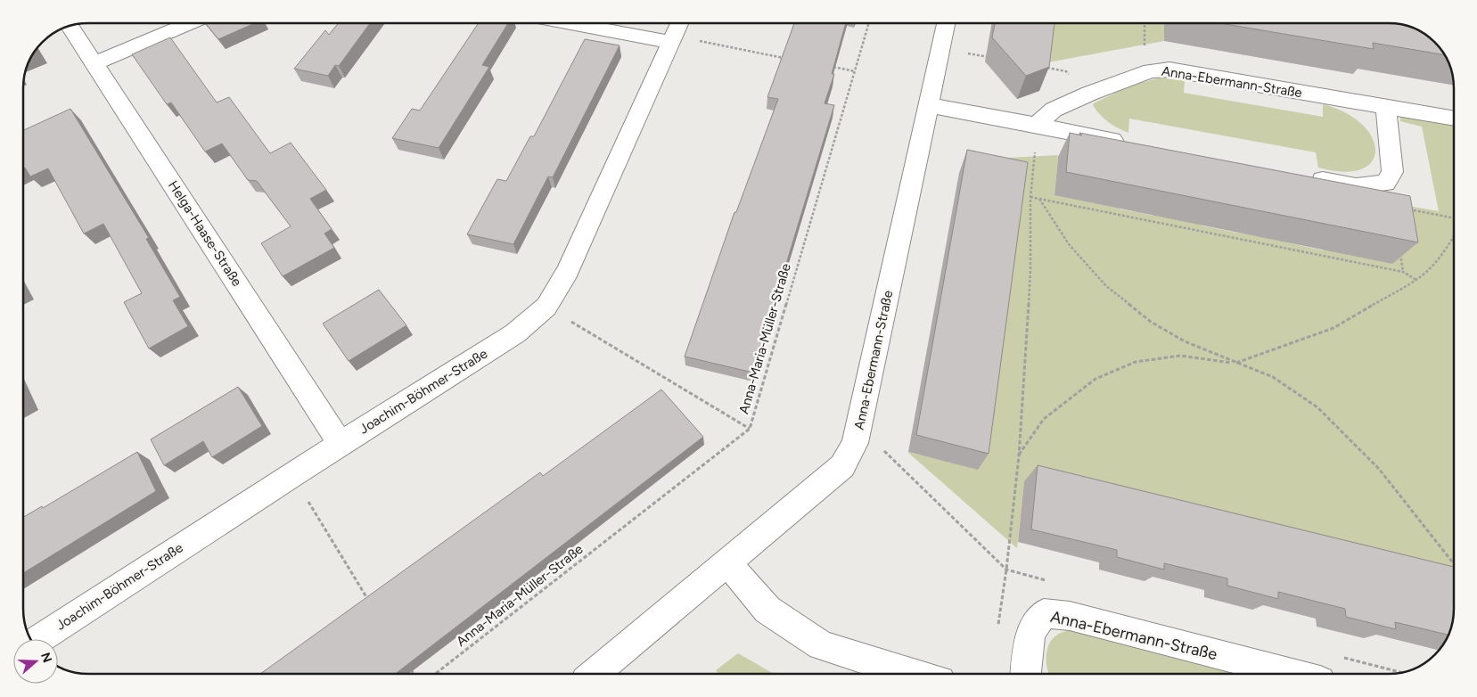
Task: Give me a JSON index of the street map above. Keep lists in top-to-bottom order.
{
  "streets": {
    "street": ["Anna-Ebermann-Straße", "Helga-Haase-Straße", "Joachim-Böhmer-Straße"],
    "path": ["Anna-Maria-Müller-Straße"]
  },
  "crossings": [
    ["Helga-Haase-Straße", "Joachim-Böhmer-Straße"]
  ],
  "north": "right"
}
